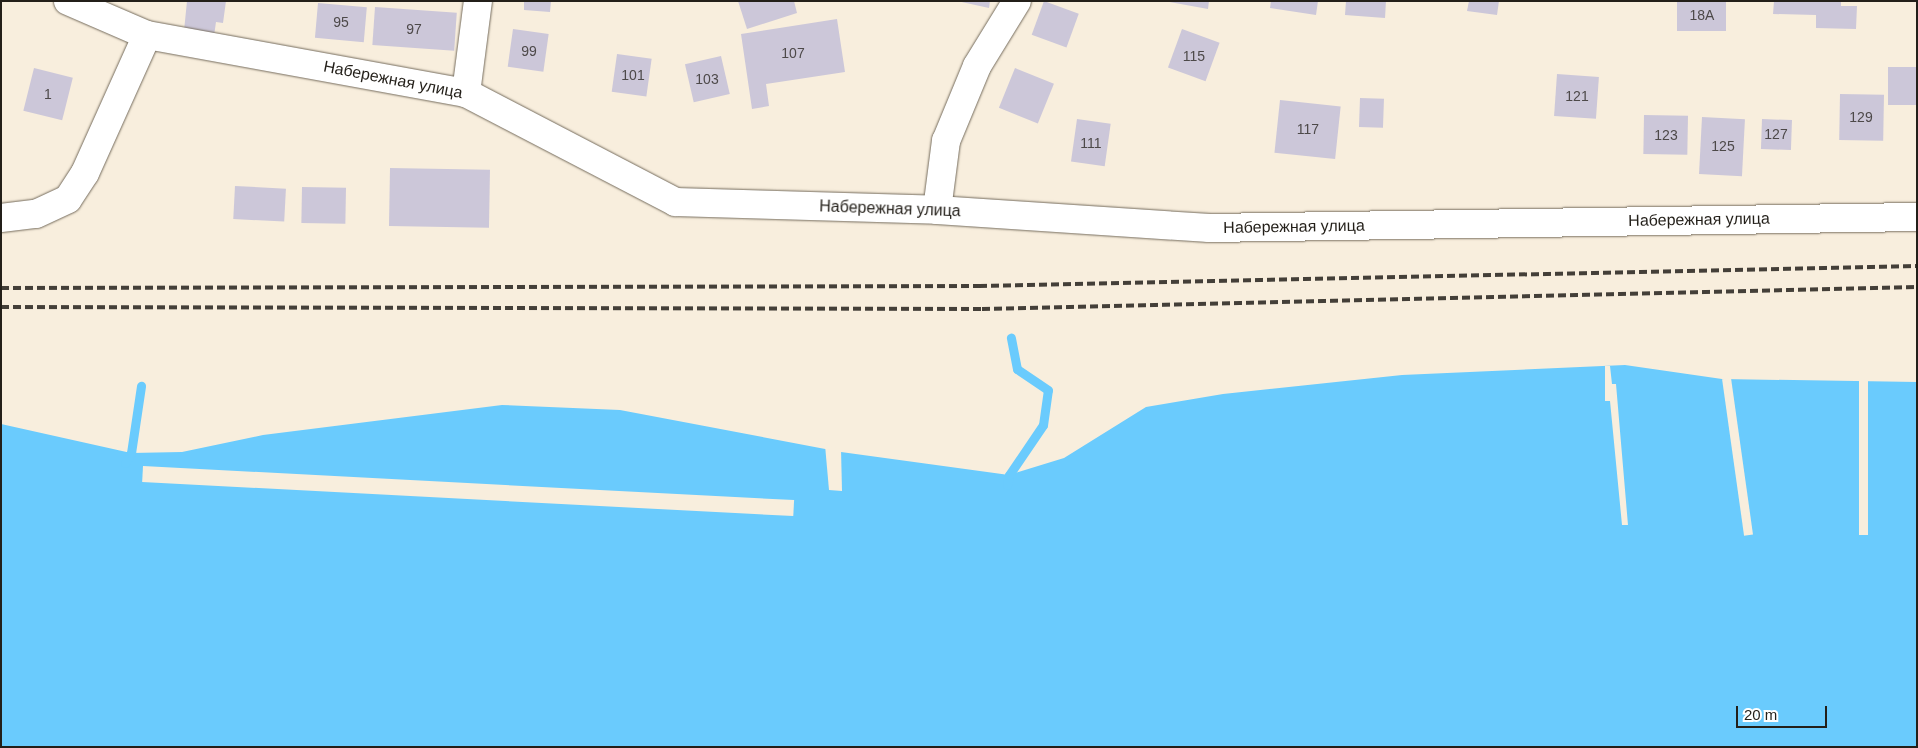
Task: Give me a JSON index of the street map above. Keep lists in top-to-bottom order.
{
  "streets": {
    "street": ["Набережная улица"]
  },
  "house_numbers": [
    "18А",
    "95",
    "97",
    "99",
    "107",
    "115",
    "101",
    "103",
    "1",
    "121",
    "129",
    "117",
    "127",
    "123",
    "111",
    "125"
  ],
  "scale_bar": "20 m"
}
